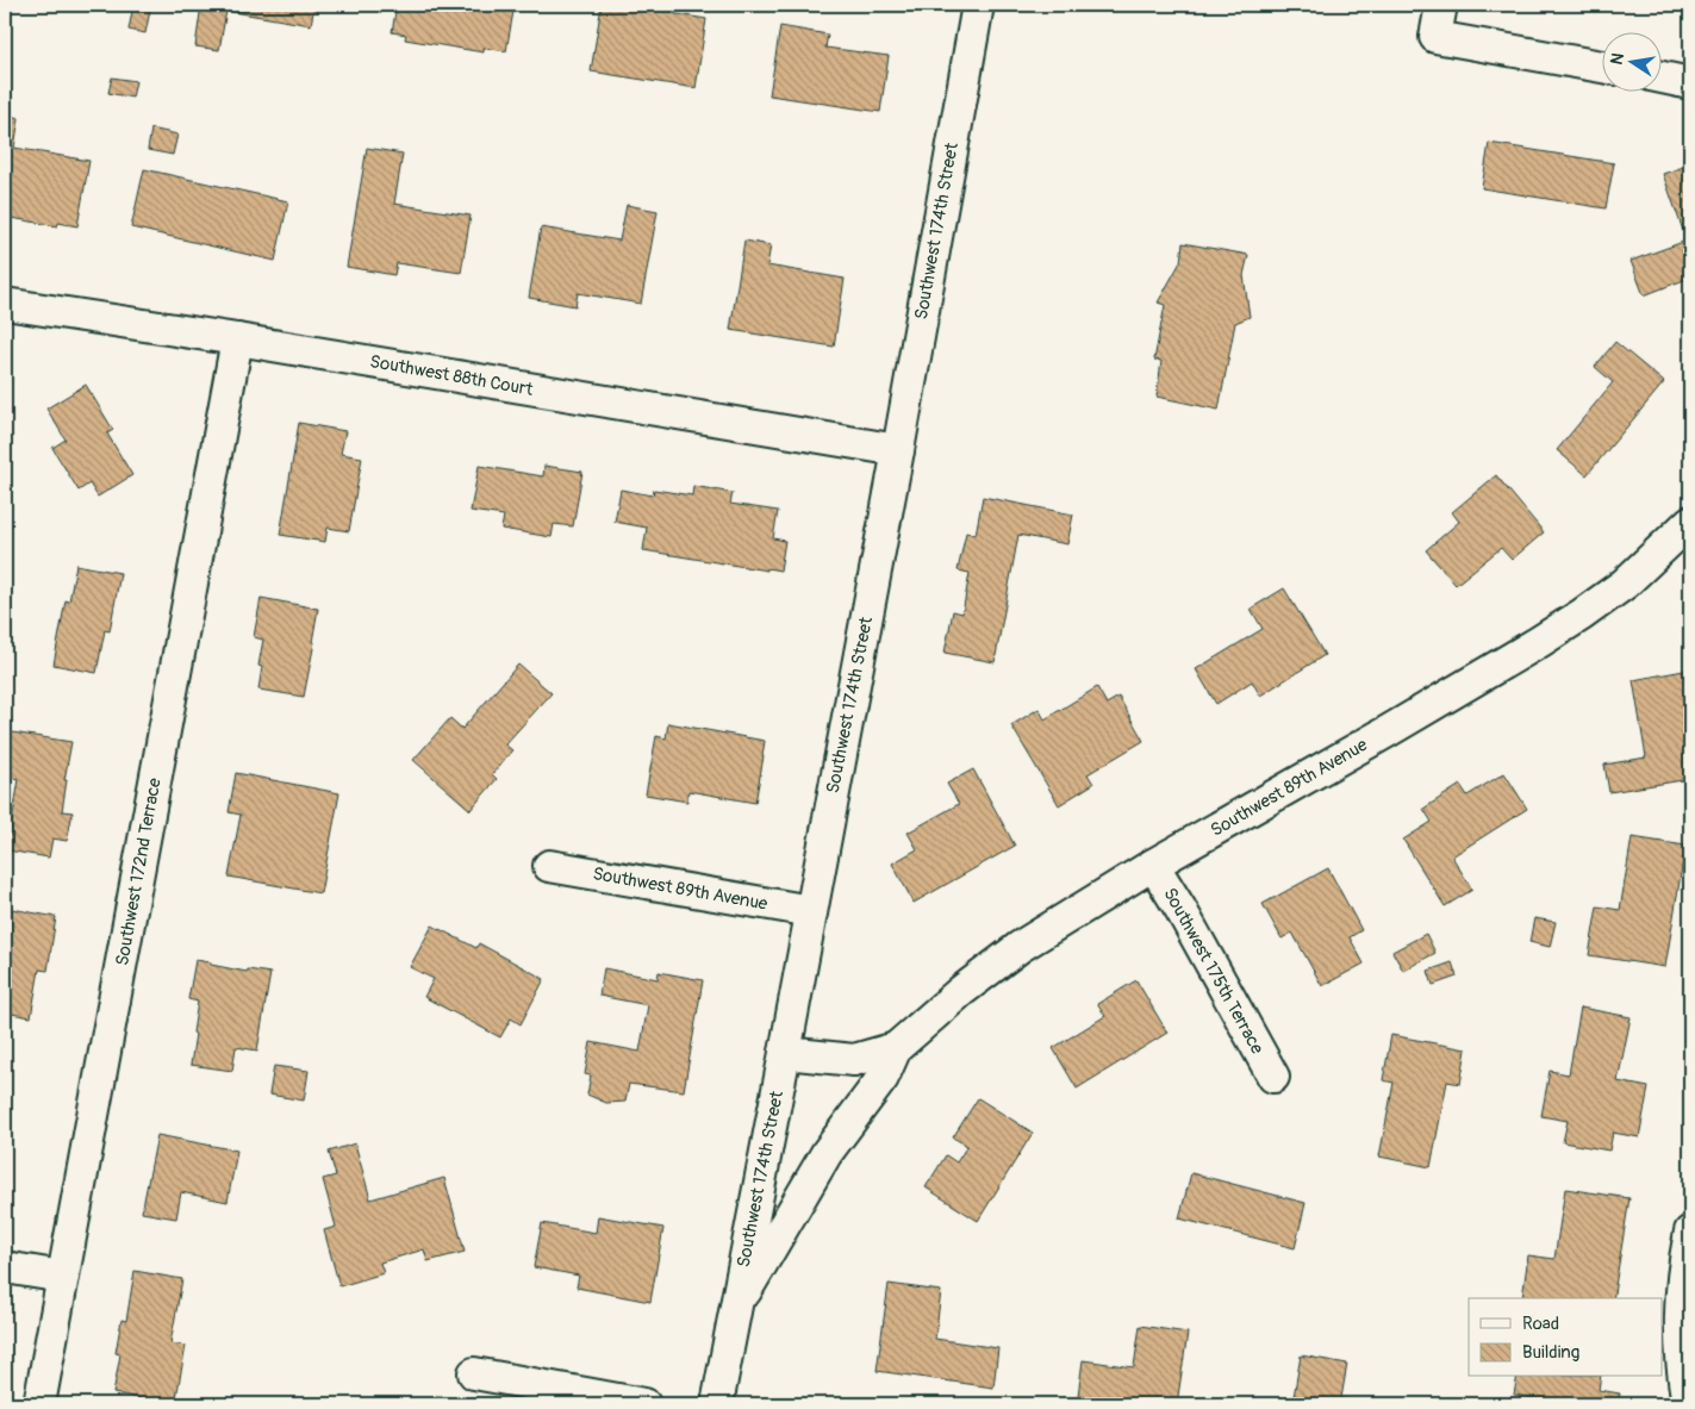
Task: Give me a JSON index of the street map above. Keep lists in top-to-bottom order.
{
  "streets": {
    "street": [
      "Southwest 174th Street",
      "Southwest 88th Court",
      "Southwest 89th Avenue",
      "Southwest 172nd Terrace",
      "Southwest 175th Terrace"
    ]
  },
  "crossings": [
    ["Southwest 174th Street", "Southwest 88th Court"],
    ["Southwest 174th Street", "Southwest 89th Avenue"],
    ["Southwest 88th Court", "Southwest 172nd Terrace"],
    ["Southwest 89th Avenue", "Southwest 175th Terrace"]
  ],
  "legend": ["Road", "Building"],
  "north": "left"
}
